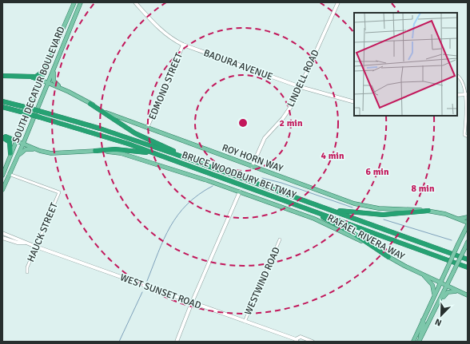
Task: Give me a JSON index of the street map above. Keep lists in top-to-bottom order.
{
  "streets": {
    "highway": ["BRUCE WOODBURY BELTWAY"],
    "main road": [
      "BADURA AVENUE",
      "LINDELL ROAD",
      "SOUTH DECATUR BOULEVARD",
      "EDMOND STREET",
      "ROY HORN WAY",
      "RAFAEL RIVERA WAY",
      "WEST SUNSET ROAD"
    ],
    "street": ["HAUCK STREET", "WESTWIND ROAD"]
  },
  "crossings": [
    ["BADURA AVENUE", "LINDELL ROAD"],
    ["BADURA AVENUE", "EDMOND STREET"],
    ["LINDELL ROAD", "ROY HORN WAY"],
    ["SOUTH DECATUR BOULEVARD", "ROY HORN WAY"],
    ["SOUTH DECATUR BOULEVARD", "HAUCK STREET"],
    ["SOUTH DECATUR BOULEVARD", "RAFAEL RIVERA WAY"],
    ["EDMOND STREET", "ROY HORN WAY"],
    ["HAUCK STREET", "WEST SUNSET ROAD"],
    ["WESTWIND ROAD", "WEST SUNSET ROAD"]
  ],
  "north": "bottom left",
  "rings": [
    "2 min",
    "4 min",
    "6 min",
    "8 min"
  ]
}
